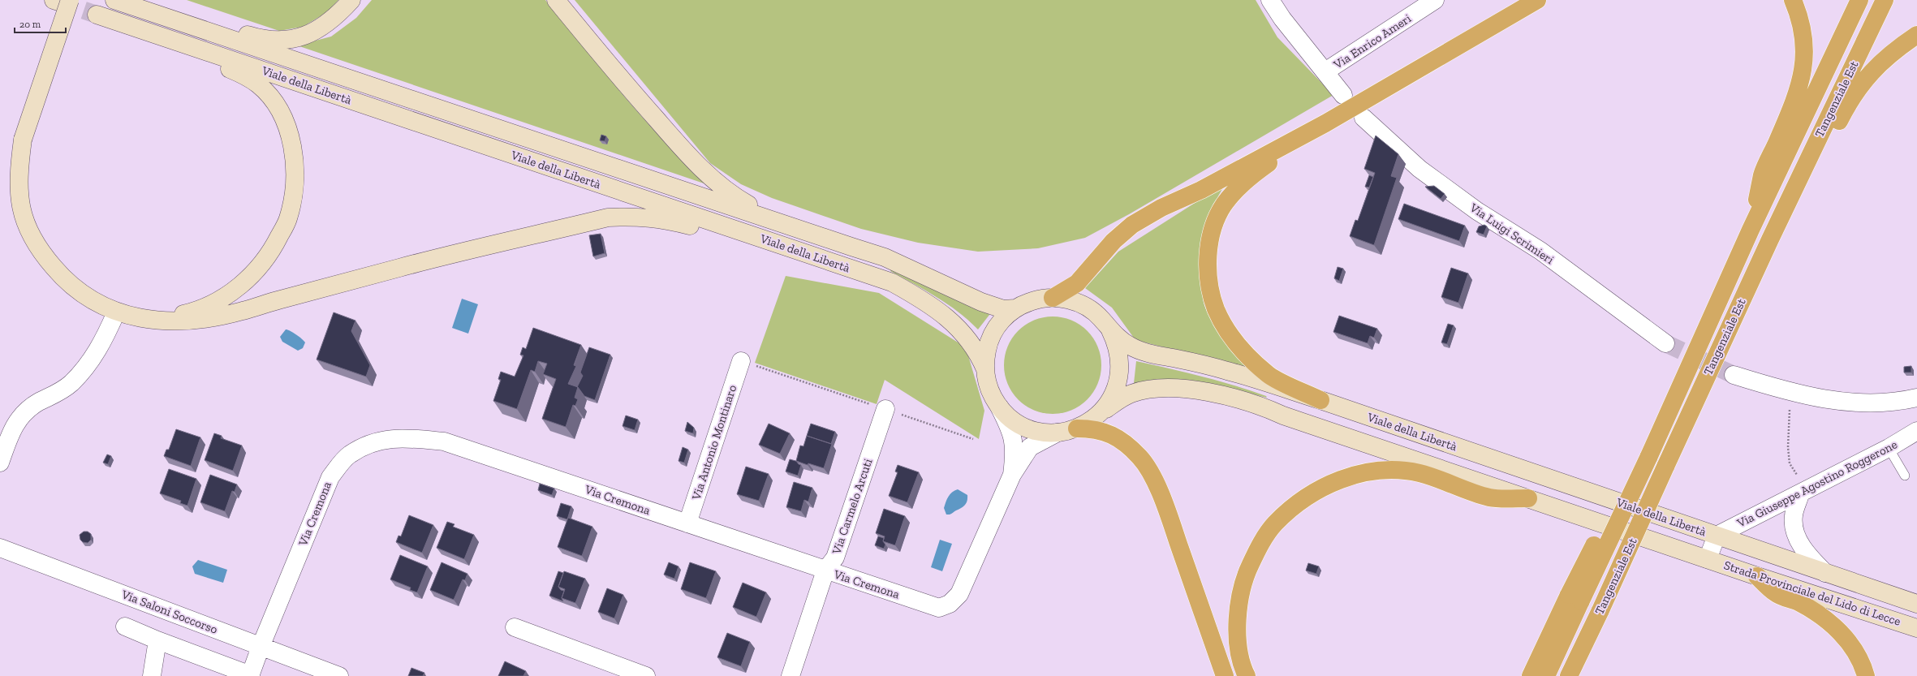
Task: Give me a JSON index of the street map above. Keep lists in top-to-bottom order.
{
  "streets": {
    "highway": ["Tangenziale Est"],
    "main road": ["Viale della Libertà", "Strada Provinciale del Lido di Lecce"],
    "street": [
      "Via Enrico Ameri",
      "Via Luigi Scrimieri",
      "Via Antonio Montinaro",
      "Via Giuseppe Agostino Roggerone",
      "Via Cremona",
      "Via Carmelo Arcuti",
      "Via Saloni Soccorso"
    ]
  },
  "crossings": [
    ["Viale della Libertà", "Via Giuseppe Agostino Roggerone"],
    ["Viale della Libertà", "Via Cremona"],
    ["Viale della Libertà", "Strada Provinciale del Lido di Lecce"],
    ["Via Antonio Montinaro", "Via Cremona"],
    ["Via Giuseppe Agostino Roggerone", "Strada Provinciale del Lido di Lecce"],
    ["Via Cremona", "Via Carmelo Arcuti"],
    ["Via Cremona", "Via Saloni Soccorso"]
  ],
  "scale_bar": "20 m"
}
